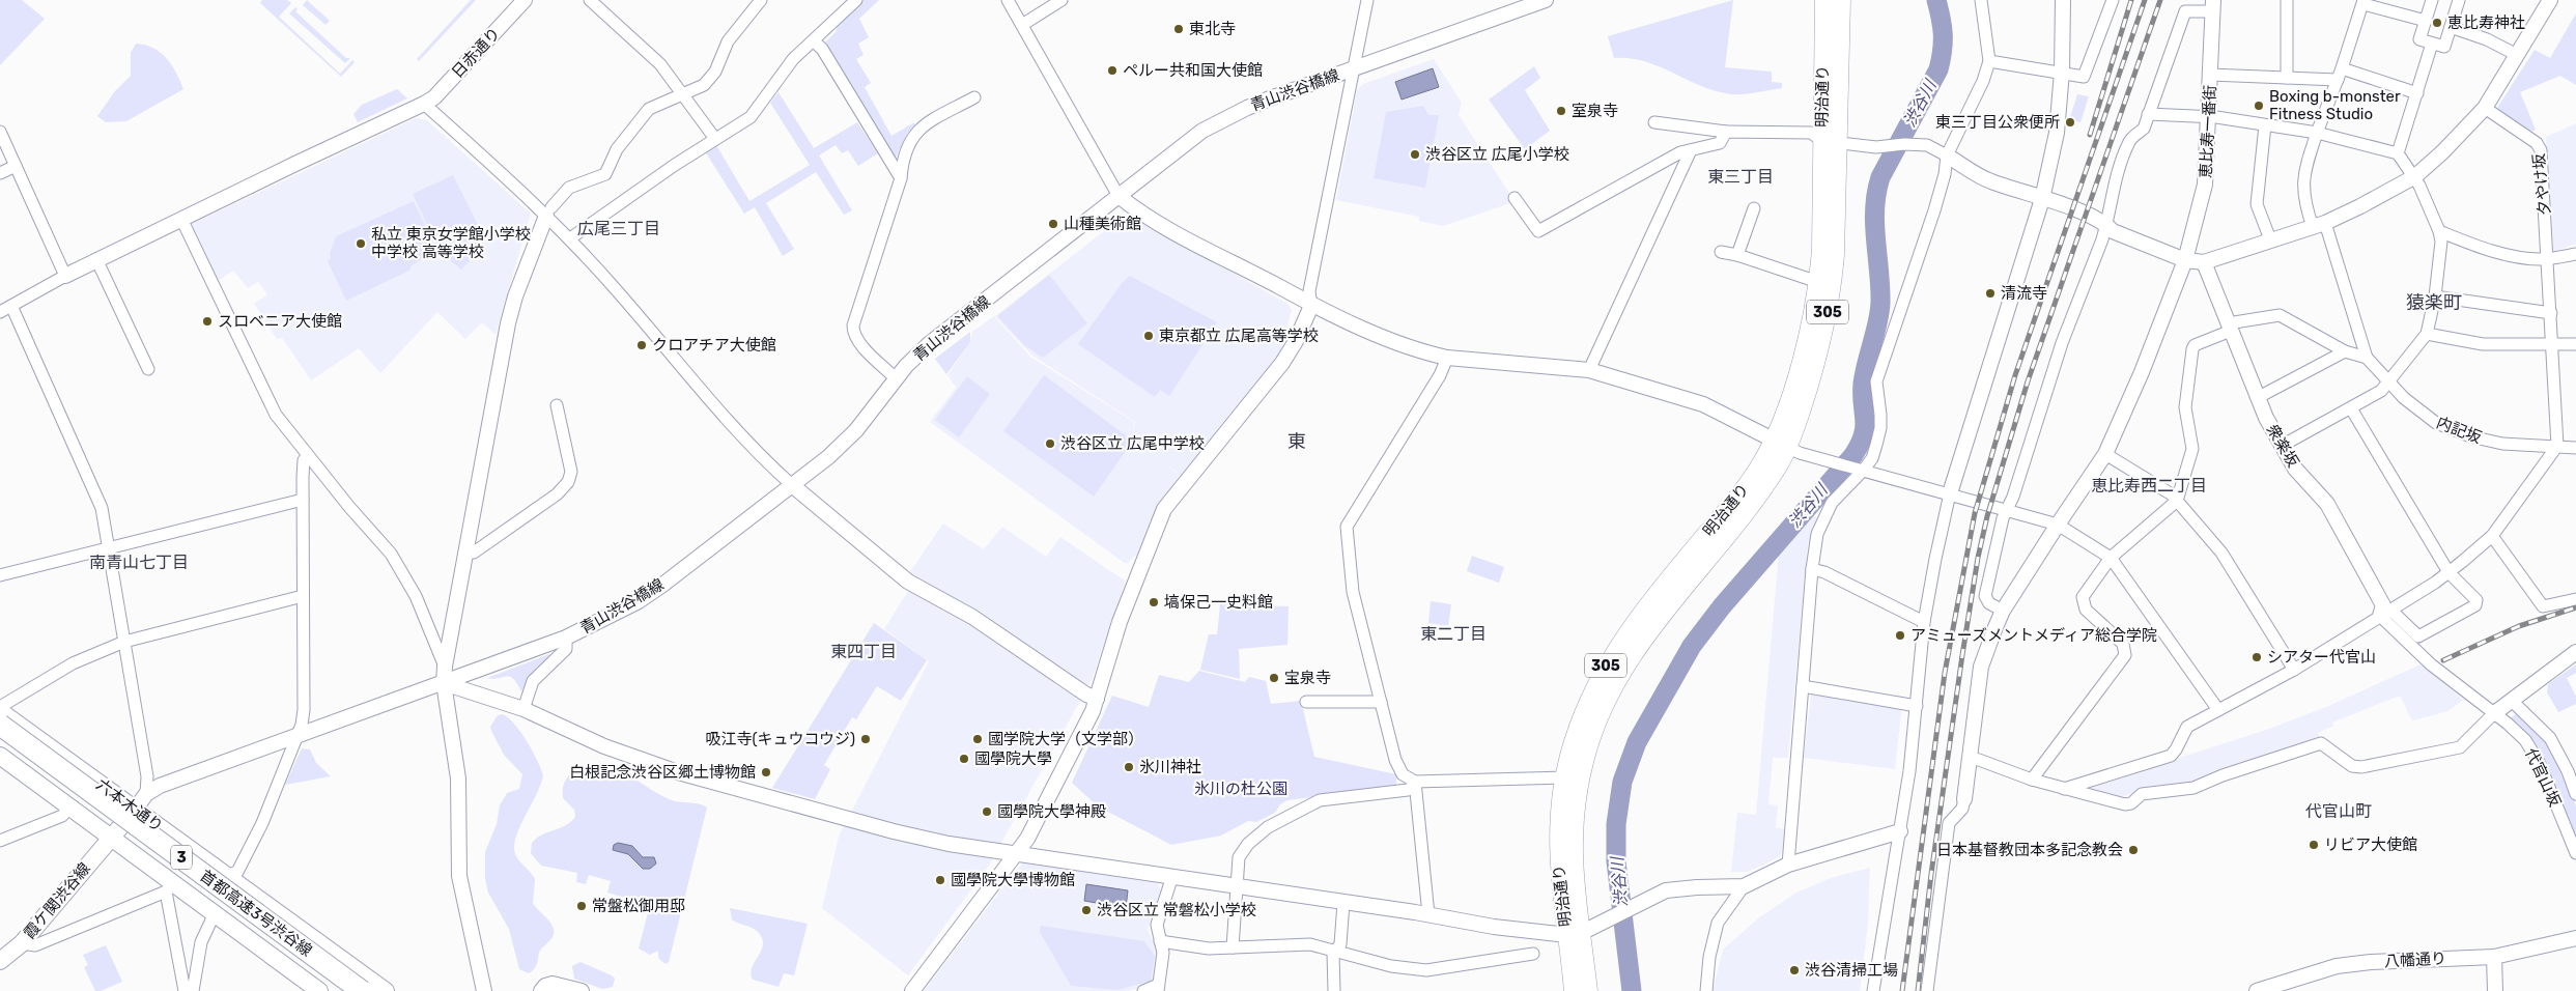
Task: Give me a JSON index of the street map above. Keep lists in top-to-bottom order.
{
  "streets": {
    "highway": ["3", "首都高速3号渋谷線"],
    "main road": [
      "明治通り",
      "305",
      "六本木通り",
      "霞ケ関渋谷線"
    ],
    "street": [
      "日赤通り",
      "青山渋谷橋線",
      "恵比寿一番街",
      "夕やけ坂",
      "内記坂",
      "衆楽坂",
      "代官山坂",
      "八幡通り"
    ]
  },
  "crossings": [
    ["夕やけ坂", "内記坂"],
    ["衆楽坂", "代官山坂"],
    ["六本木通り", "霞ケ関渋谷線"]
  ],
  "districts": [
    "東三丁目",
    "広尾三丁目",
    "猿楽町",
    "東",
    "恵比寿西二丁目",
    "南青山七丁目",
    "東二丁目",
    "東四丁目",
    "代官山町"
  ],
  "water": ["渋谷川"],
  "parks": ["氷川の杜公園"],
  "places": [
    "恵比寿神社",
    "東北寺",
    "ペルー共和国大使館",
    "Boxing b-monster Fitness Studio",
    "室泉寺",
    "東三丁目公衆便所",
    "渋谷区立 広尾小学校",
    "山種美術館",
    "私立 東京女学館小学校 中学校 高等学校",
    "清流寺",
    "スロベニア大使館",
    "東京都立 広尾高等学校",
    "クロアチア大使館",
    "渋谷区立 広尾中学校",
    "塙保己一史料館",
    "アミューズメントメディア総合学院",
    "シアター代官山",
    "宝泉寺",
    "吸江寺(キュウコウジ)",
    "國学院大学（文学部）",
    "國學院大學",
    "氷川神社",
    "白根記念渋谷区郷土博物館",
    "國學院大學神殿",
    "リビア大使館",
    "日本基督教団本多記念教会",
    "國學院大學博物館",
    "常盤松御用邸",
    "渋谷区立 常磐松小学校",
    "渋谷清掃工場"
  ]
}
